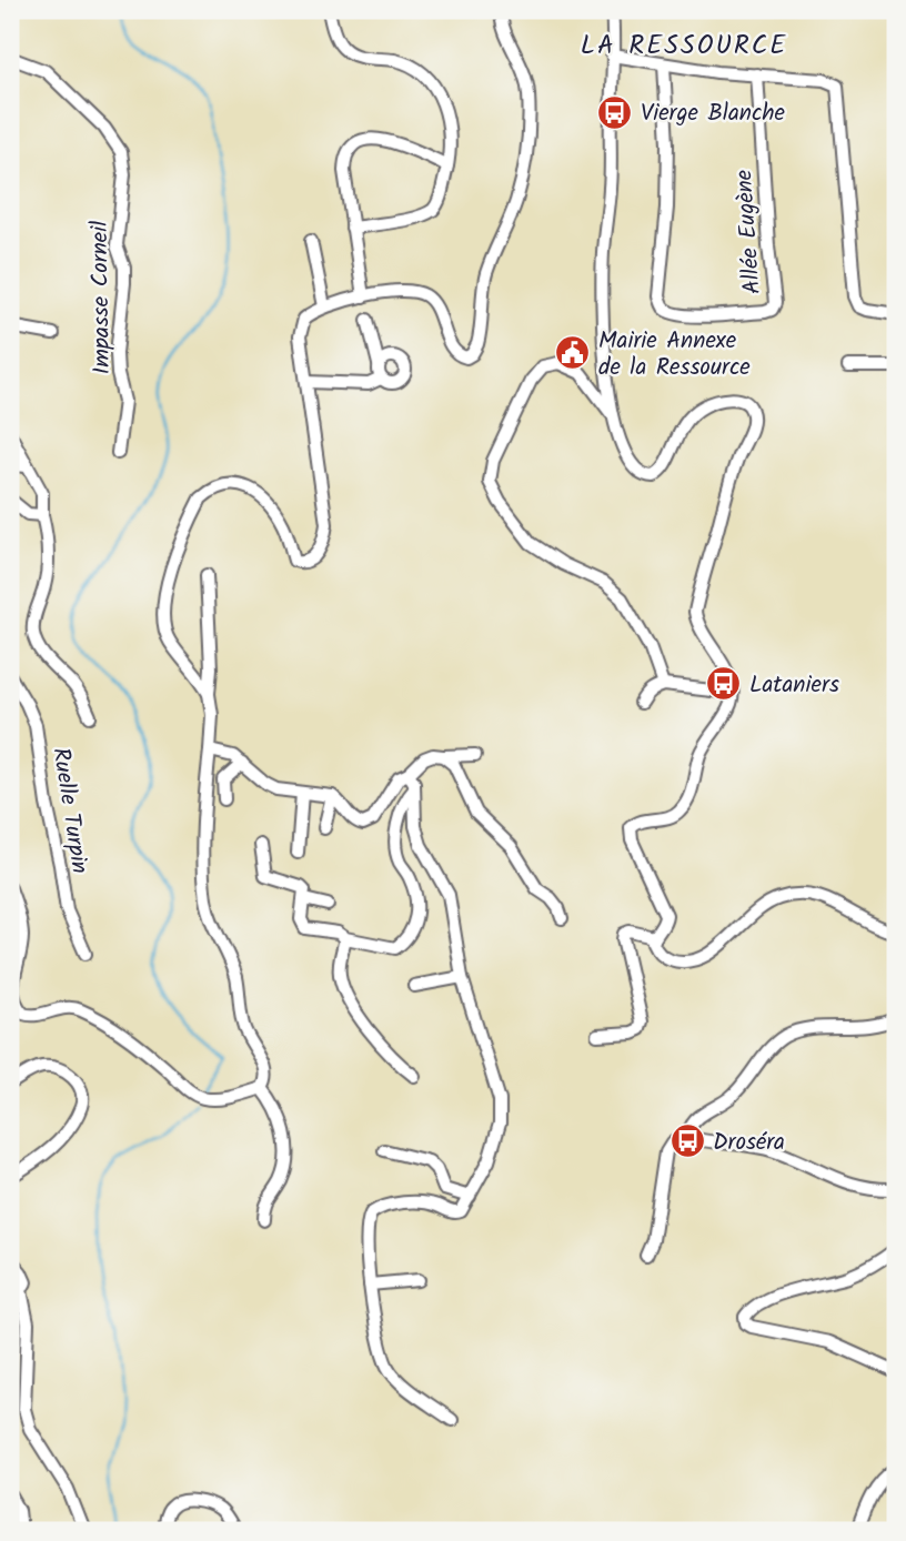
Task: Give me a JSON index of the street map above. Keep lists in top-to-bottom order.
{
  "streets": {
    "street": ["Allée Eugène", "Impasse Corneil", "Ruelle Turpin"]
  },
  "districts": ["LA RESSOURCE"],
  "places": {
    "bus stop": ["Vierge Blanche", "Lataniers", "Droséra"],
    "public building": ["Mairie Annexe de la Ressource"]
  }
}
